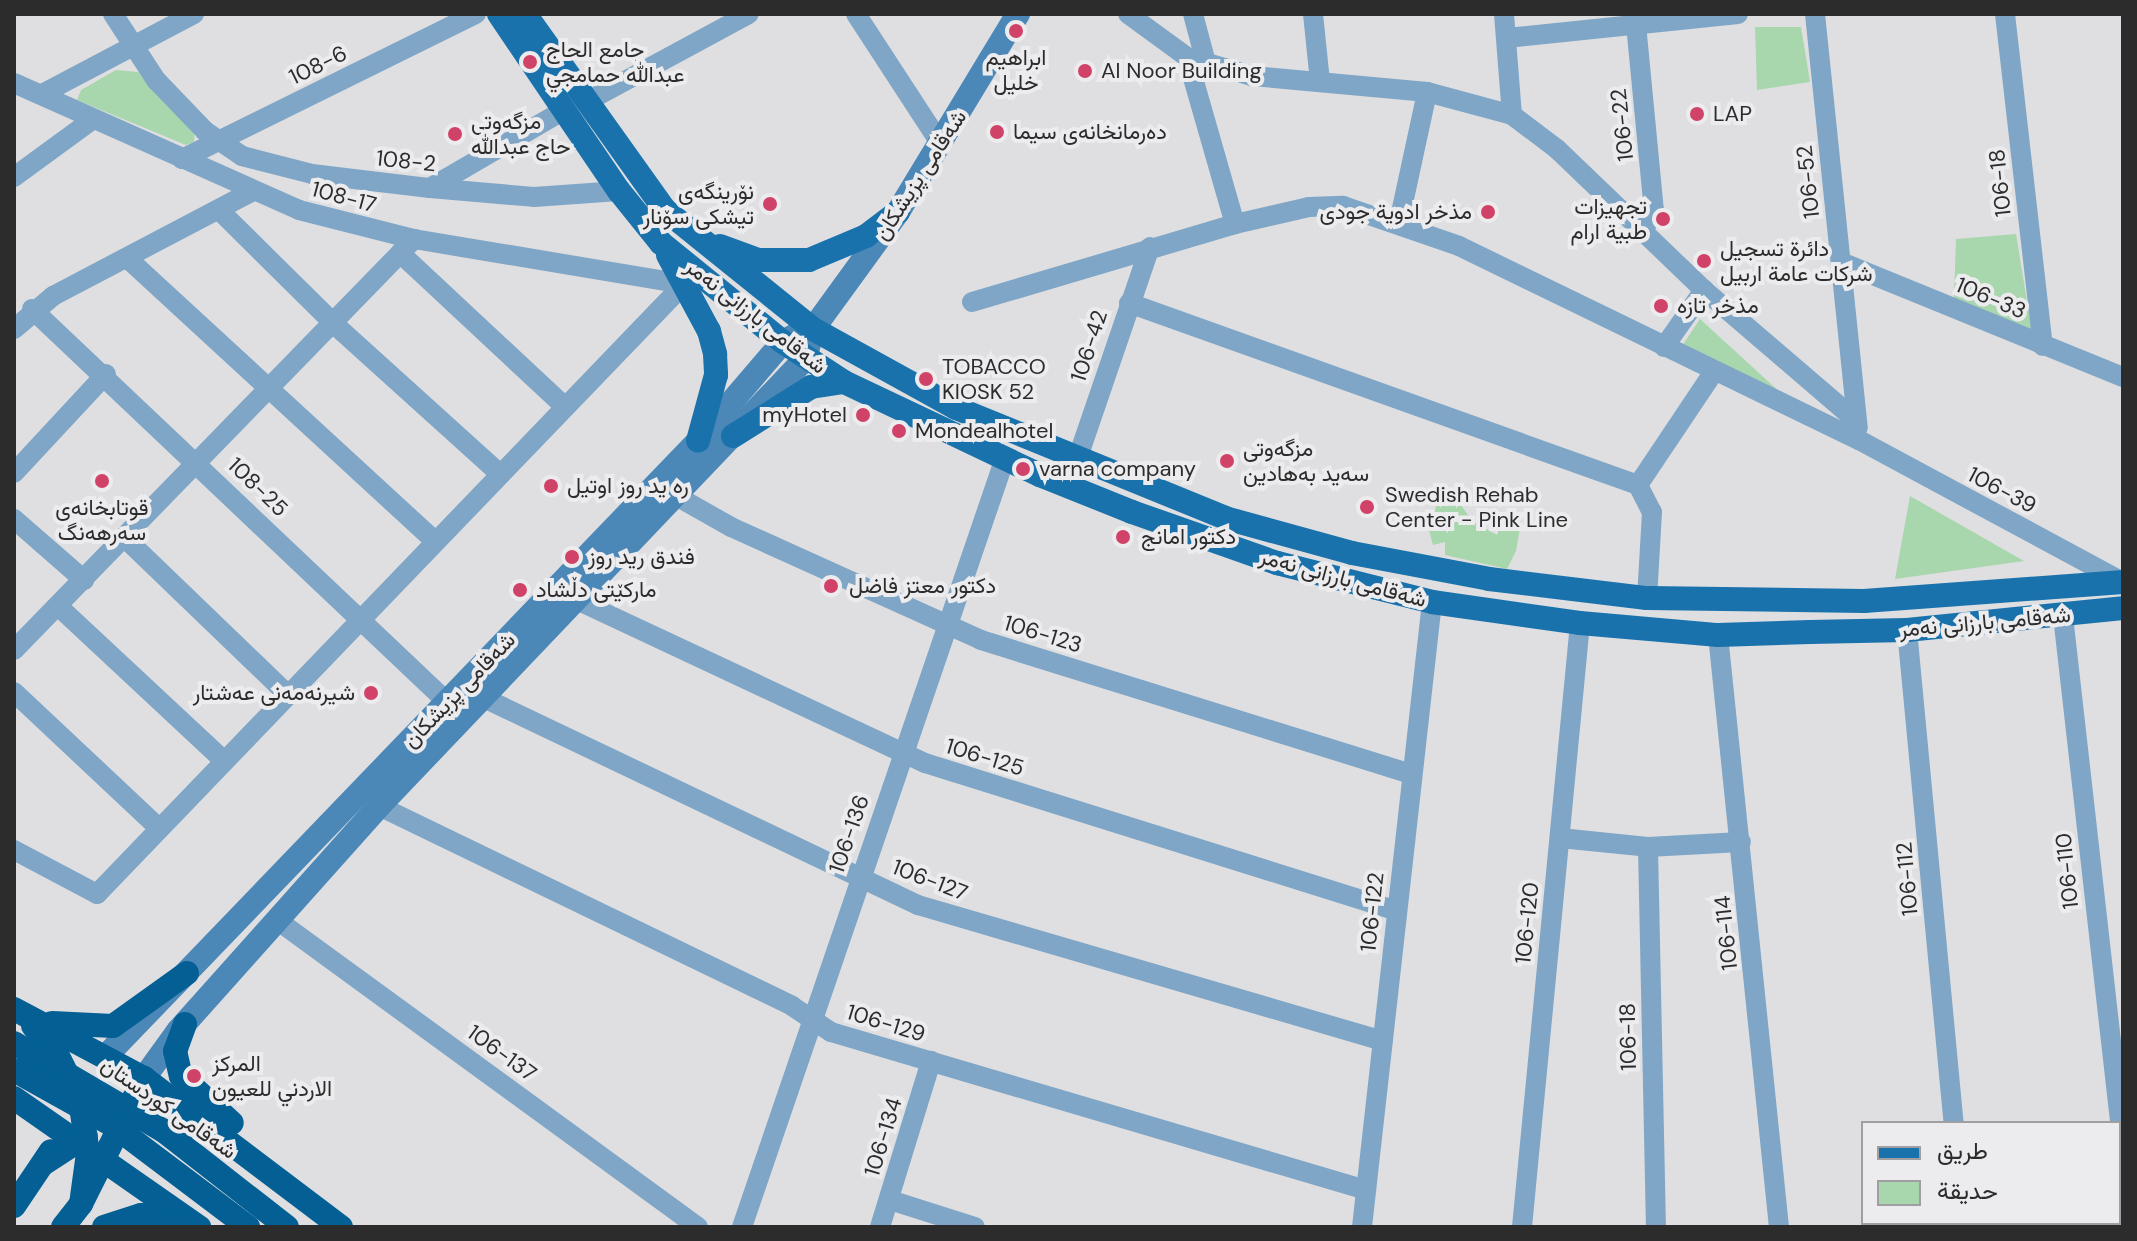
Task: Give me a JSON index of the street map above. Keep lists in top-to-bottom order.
{
  "streets": {
    "highway": ["شەقامی کوردستان"],
    "main road": ["شەقامی پزیشکان", "شەقامی بارزانی نەمر"],
    "street": [
      "108-6",
      "106-22",
      "108-2",
      "106-52",
      "106-18",
      "108-17",
      "106-33",
      "106-42",
      "108-25",
      "106-39",
      "106-123",
      "106-125",
      "106-136",
      "106-110",
      "106-112",
      "106-127",
      "106-122",
      "106-120",
      "106-114",
      "106-129",
      "106-137",
      "106-134"
    ]
  },
  "crossings": [
    ["108-6", "108-2"],
    ["108-6", "108-17"],
    ["108-2", "شەقامی بارزانی نەمر"],
    ["شەقامی پزیشکان", "شەقامی بارزانی نەمر"],
    ["شەقامی پزیشکان", "108-25"],
    ["شەقامی پزیشکان", "106-123"],
    ["شەقامی پزیشکان", "106-125"],
    ["شەقامی پزیشکان", "106-127"],
    ["شەقامی پزیشکان", "106-129"],
    ["شەقامی پزیشکان", "106-137"],
    ["شەقامی پزیشکان", "شەقامی کوردستان"],
    ["106-52", "106-33"],
    ["106-52", "106-39"],
    ["106-18", "106-33"],
    ["شەقامی بارزانی نەمر", "106-42"],
    ["شەقامی بارزانی نەمر", "106-39"],
    ["شەقامی بارزانی نەمر", "106-136"],
    ["شەقامی بارزانی نەمر", "106-110"],
    ["شەقامی بارزانی نەمر", "106-112"],
    ["شەقامی بارزانی نەمر", "106-122"],
    ["شەقامی بارزانی نەمر", "106-120"],
    ["شەقامی بارزانی نەمر", "106-114"],
    ["106-123", "106-136"],
    ["106-123", "106-122"],
    ["106-125", "106-136"],
    ["106-125", "106-122"],
    ["106-136", "106-127"],
    ["106-136", "106-129"],
    ["106-127", "106-122"],
    ["106-122", "106-129"],
    ["106-129", "106-134"]
  ],
  "places": [
    "ابراهيم خليل",
    "جامع الحاج عبدالله حمامجي",
    "Al Noor Building",
    "LAP",
    "دەرمانخانەی سیما",
    "مزگەوتی حاج عبدالله",
    "نۆرینگەی تیشکی سۆنار",
    "مذخر ادوية جودى",
    "تجهيزات طبية ارام",
    "دائرة تسجيل شركات عامة اربيل",
    "مذخر تازه",
    "TOBACCO KIOSK 52",
    "myHotel",
    "Mondealhotel",
    "مزگەوتی سەید بەهادین",
    "varna company",
    "قوتابخانەی سەرهەنگ",
    "ره يد روز اوتيل",
    "Swedish Rehab Center - Pink Line",
    "دكتور امانج",
    "فندق ريد روز",
    "دكتور معتز فاضل",
    "مارکێتی دڵشاد",
    "شیرنەمەنی عەشتار",
    "المركز الاردني للعيون"
  ],
  "legend": ["طريق", "حديقة"]
}
